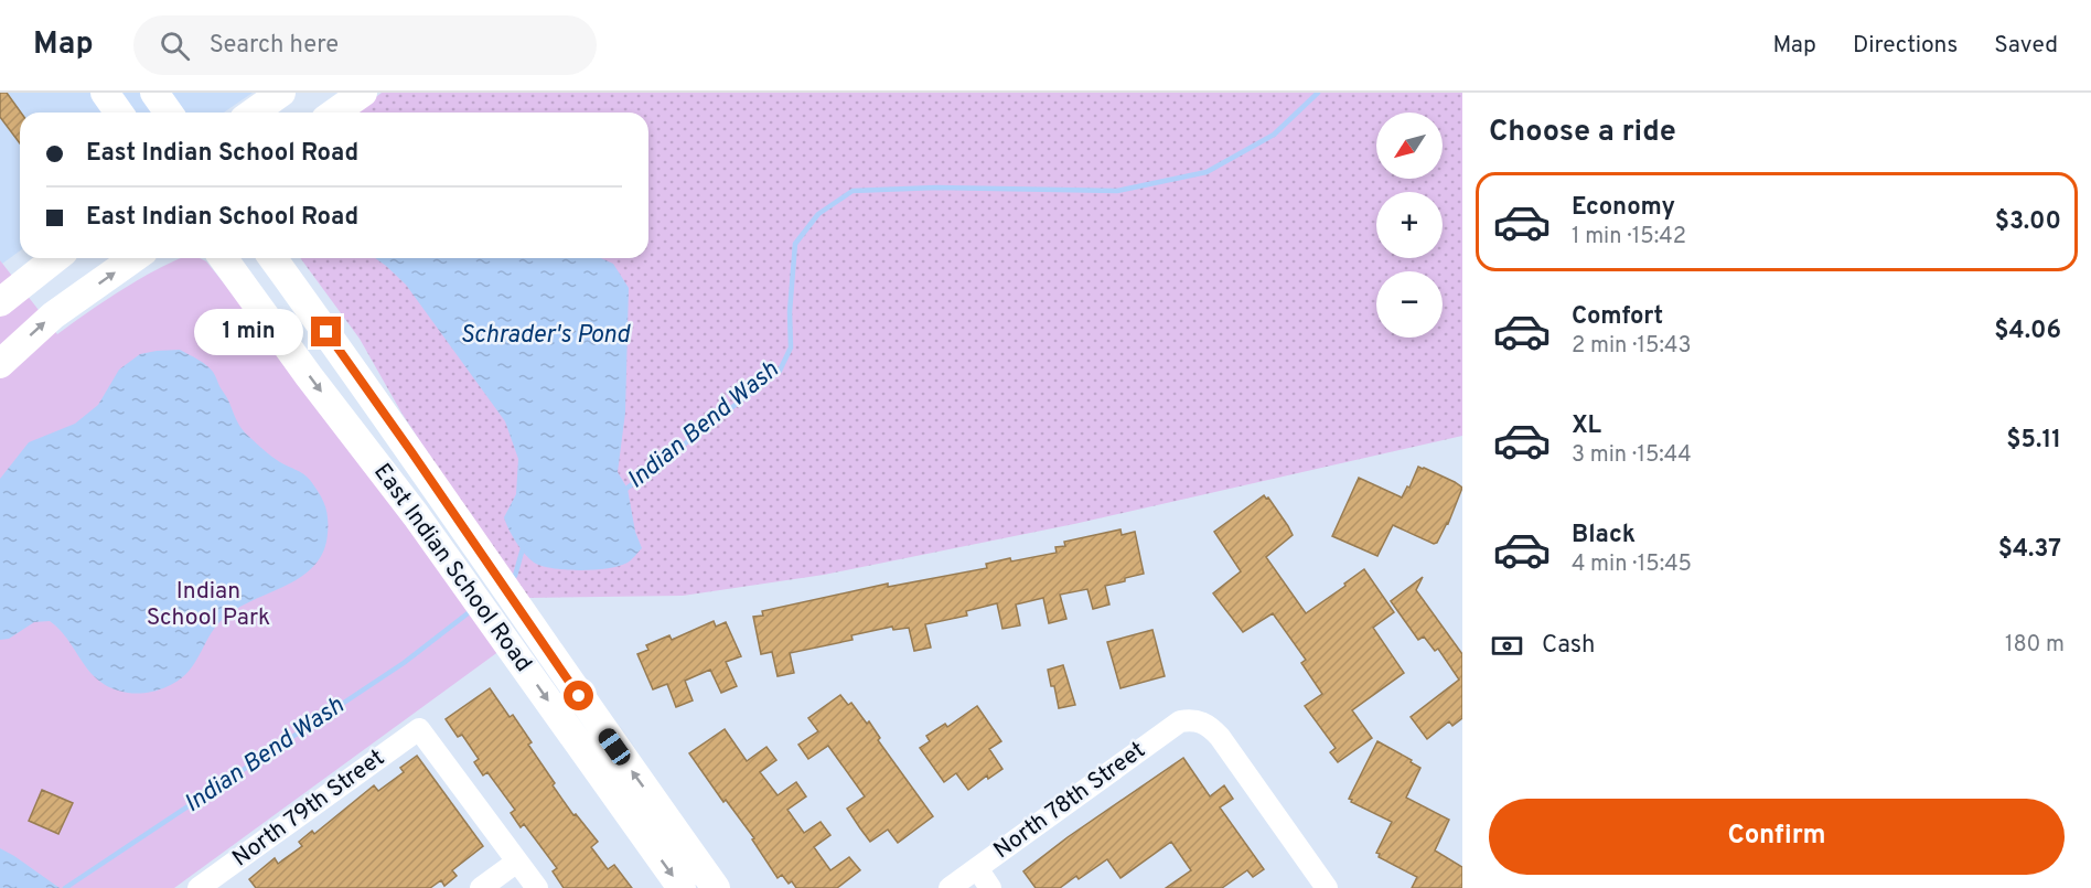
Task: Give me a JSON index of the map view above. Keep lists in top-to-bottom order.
{
  "streets": {
    "main road": ["East Indian School Road"],
    "street": ["North 78th Street", "North 79th Street"]
  },
  "water": ["Schrader's Pond", "Indian Bend Wash"],
  "parks": ["Indian School Park"],
  "north": "bottom left",
  "page": {
    "header": "Map",
    "search": "Search here",
    "nav": ["Map", "Directions", "Saved"],
    "heading": "Choose a ride",
    "map_buttons": ["+", "−"],
    "banner": ["East Indian School Road", "East Indian School Road"],
    "list": [
      {
        "name": "Economy",
        "note": "1 min · 15:42",
        "value": "$3.00"
      },
      {
        "name": "Comfort",
        "note": "2 min · 15:43",
        "value": "$4.06"
      },
      {
        "name": "XL",
        "note": "3 min · 15:44",
        "value": "$5.11"
      },
      {
        "name": "Black",
        "note": "4 min · 15:45",
        "value": "$4.37"
      }
    ],
    "bubble": "1 min",
    "pay": ["Cash", "180 m"],
    "buttons": "Confirm"
  }
}
